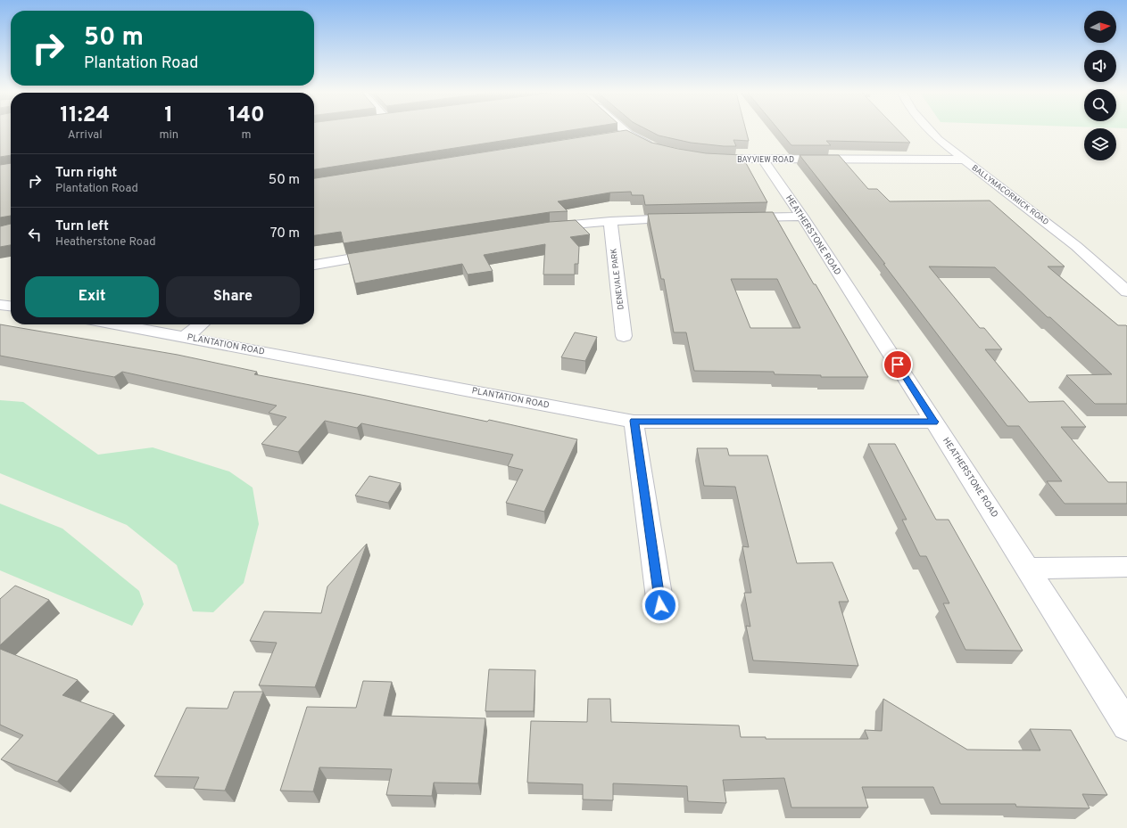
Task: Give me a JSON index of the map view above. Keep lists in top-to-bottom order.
{
  "streets": {
    "street": [
      "BAYVIEW ROAD",
      "BALLYMACORMICK ROAD",
      "HEATHERSTONE ROAD",
      "DENEVALE PARK",
      "PLANTATION ROAD"
    ]
  },
  "crossings": [
    ["BAYVIEW ROAD", "BALLYMACORMICK ROAD"],
    ["BAYVIEW ROAD", "HEATHERSTONE ROAD"],
    ["HEATHERSTONE ROAD", "PLANTATION ROAD"]
  ],
  "north": "right",
  "page": {
    "turn": ["50 m", "Plantation Road"],
    "eta": [
      "11:24",
      "Arrival",
      "1",
      "min",
      "140",
      "m"
    ],
    "list": [
      {
        "name": "Turn right",
        "note": "Plantation Road",
        "value": "50 m"
      },
      {
        "name": "Turn left",
        "note": "Heatherstone Road",
        "value": "70 m"
      }
    ],
    "buttons": ["Exit", "Share"]
  }
}
